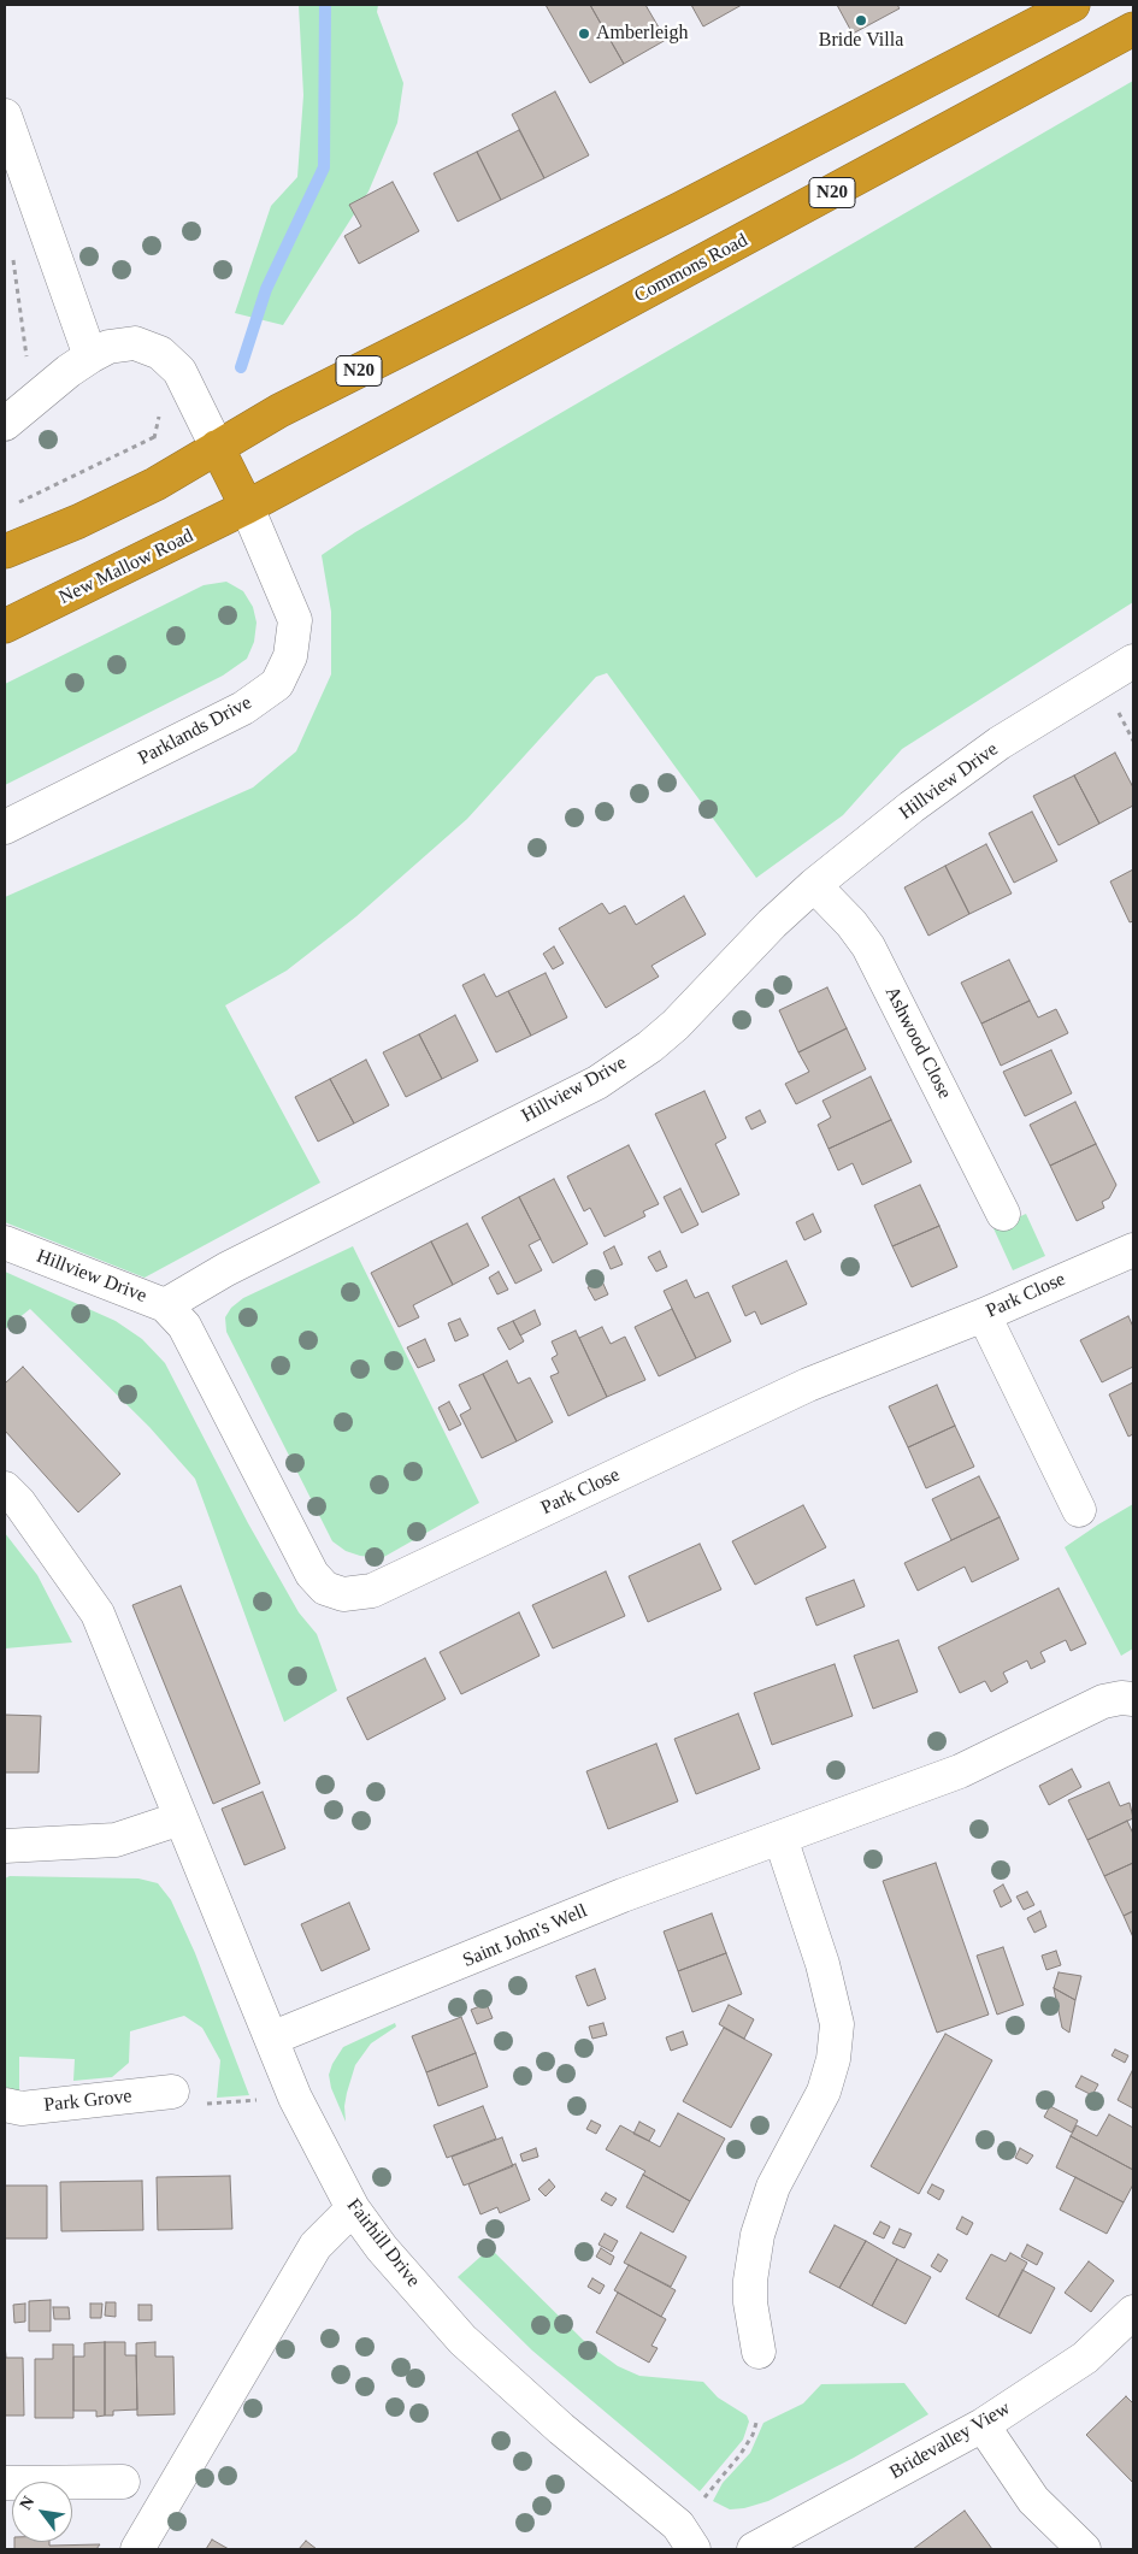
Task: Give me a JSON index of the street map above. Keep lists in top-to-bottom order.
{
  "streets": {
    "highway": ["N20", "Commons Road", "New Mallow Road"],
    "street": [
      "Parklands Drive",
      "Hillview Drive",
      "Ashwood Close",
      "Park Close",
      "Saint John's Well",
      "Park Grove",
      "Fairhill Drive",
      "Bridevalley View"
    ]
  },
  "crossings": [
    ["Commons Road", "New Mallow Road"],
    ["Commons Road", "Parklands Drive"],
    ["New Mallow Road", "Parklands Drive"],
    ["Hillview Drive", "Ashwood Close"],
    ["Hillview Drive", "Park Close"],
    ["Saint John's Well", "Fairhill Drive"]
  ],
  "places": ["Bride Villa", "Amberleigh"],
  "north": "top left"
}
